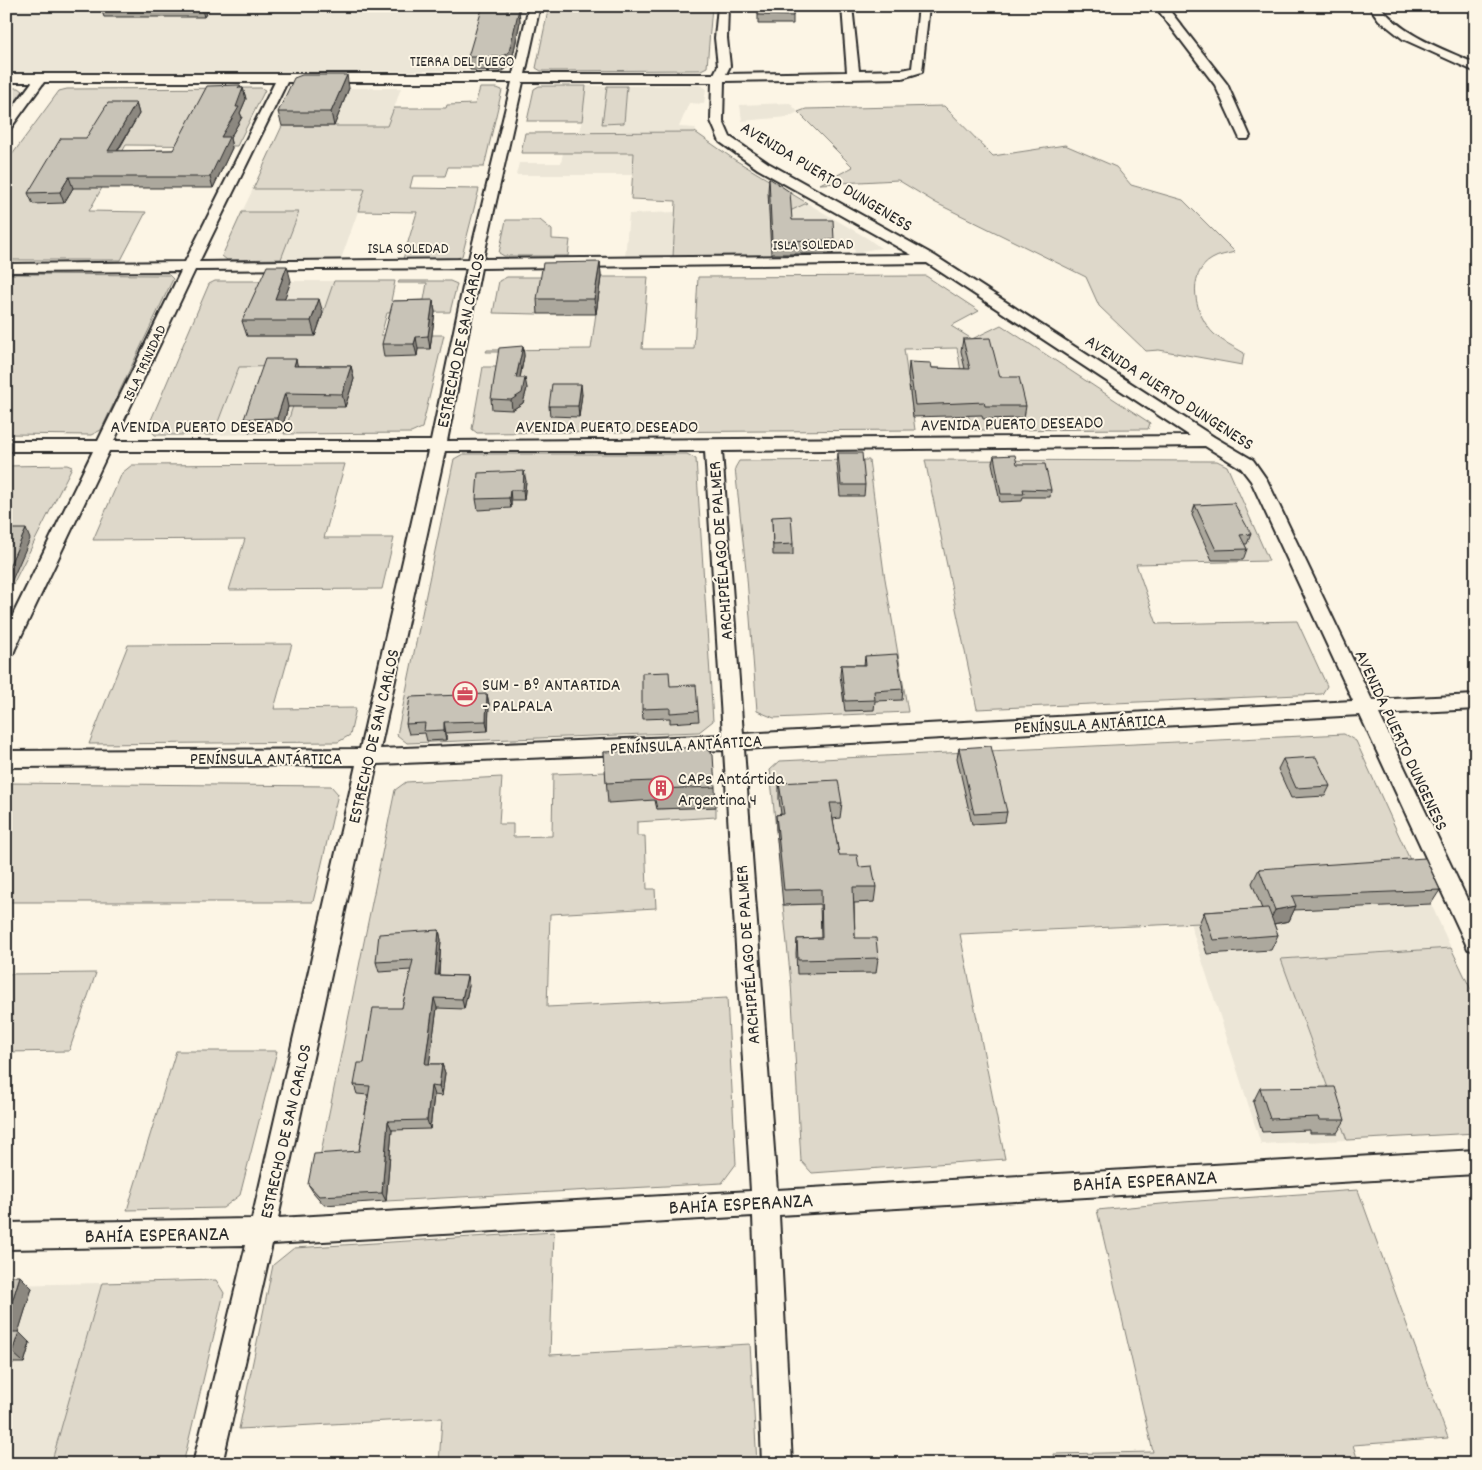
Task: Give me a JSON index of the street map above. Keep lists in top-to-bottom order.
{
  "streets": {
    "street": [
      "TIERRA DEL FUEGO",
      "AVENIDA PUERTO DUNGENESS",
      "ISLA SOLEDAD",
      "ESTRECHO DE SAN CARLOS",
      "ISLA TRINIDAD",
      "AVENIDA PUERTO DESEADO",
      "ARCHIPIÉLAGO DE PALMER",
      "PENÍNSULA ANTÁRTICA",
      "BAHÍA ESPERANZA"
    ]
  },
  "crossings": [
    ["TIERRA DEL FUEGO", "AVENIDA PUERTO DUNGENESS"],
    ["TIERRA DEL FUEGO", "ESTRECHO DE SAN CARLOS"],
    ["TIERRA DEL FUEGO", "ISLA TRINIDAD"],
    ["AVENIDA PUERTO DUNGENESS", "ISLA SOLEDAD"],
    ["AVENIDA PUERTO DUNGENESS", "AVENIDA PUERTO DESEADO"],
    ["AVENIDA PUERTO DUNGENESS", "PENÍNSULA ANTÁRTICA"],
    ["ISLA SOLEDAD", "ESTRECHO DE SAN CARLOS"],
    ["ISLA SOLEDAD", "ISLA TRINIDAD"],
    ["ESTRECHO DE SAN CARLOS", "AVENIDA PUERTO DESEADO"],
    ["ESTRECHO DE SAN CARLOS", "PENÍNSULA ANTÁRTICA"],
    ["ESTRECHO DE SAN CARLOS", "BAHÍA ESPERANZA"],
    ["ISLA TRINIDAD", "AVENIDA PUERTO DESEADO"],
    ["AVENIDA PUERTO DESEADO", "ARCHIPIÉLAGO DE PALMER"],
    ["ARCHIPIÉLAGO DE PALMER", "PENÍNSULA ANTÁRTICA"],
    ["ARCHIPIÉLAGO DE PALMER", "BAHÍA ESPERANZA"]
  ],
  "places": {
    "office": ["SUM - Bº ANTARTIDA - PALPALA"],
    "building": ["CAPs Antártida Argentina 4"]
  }
}
